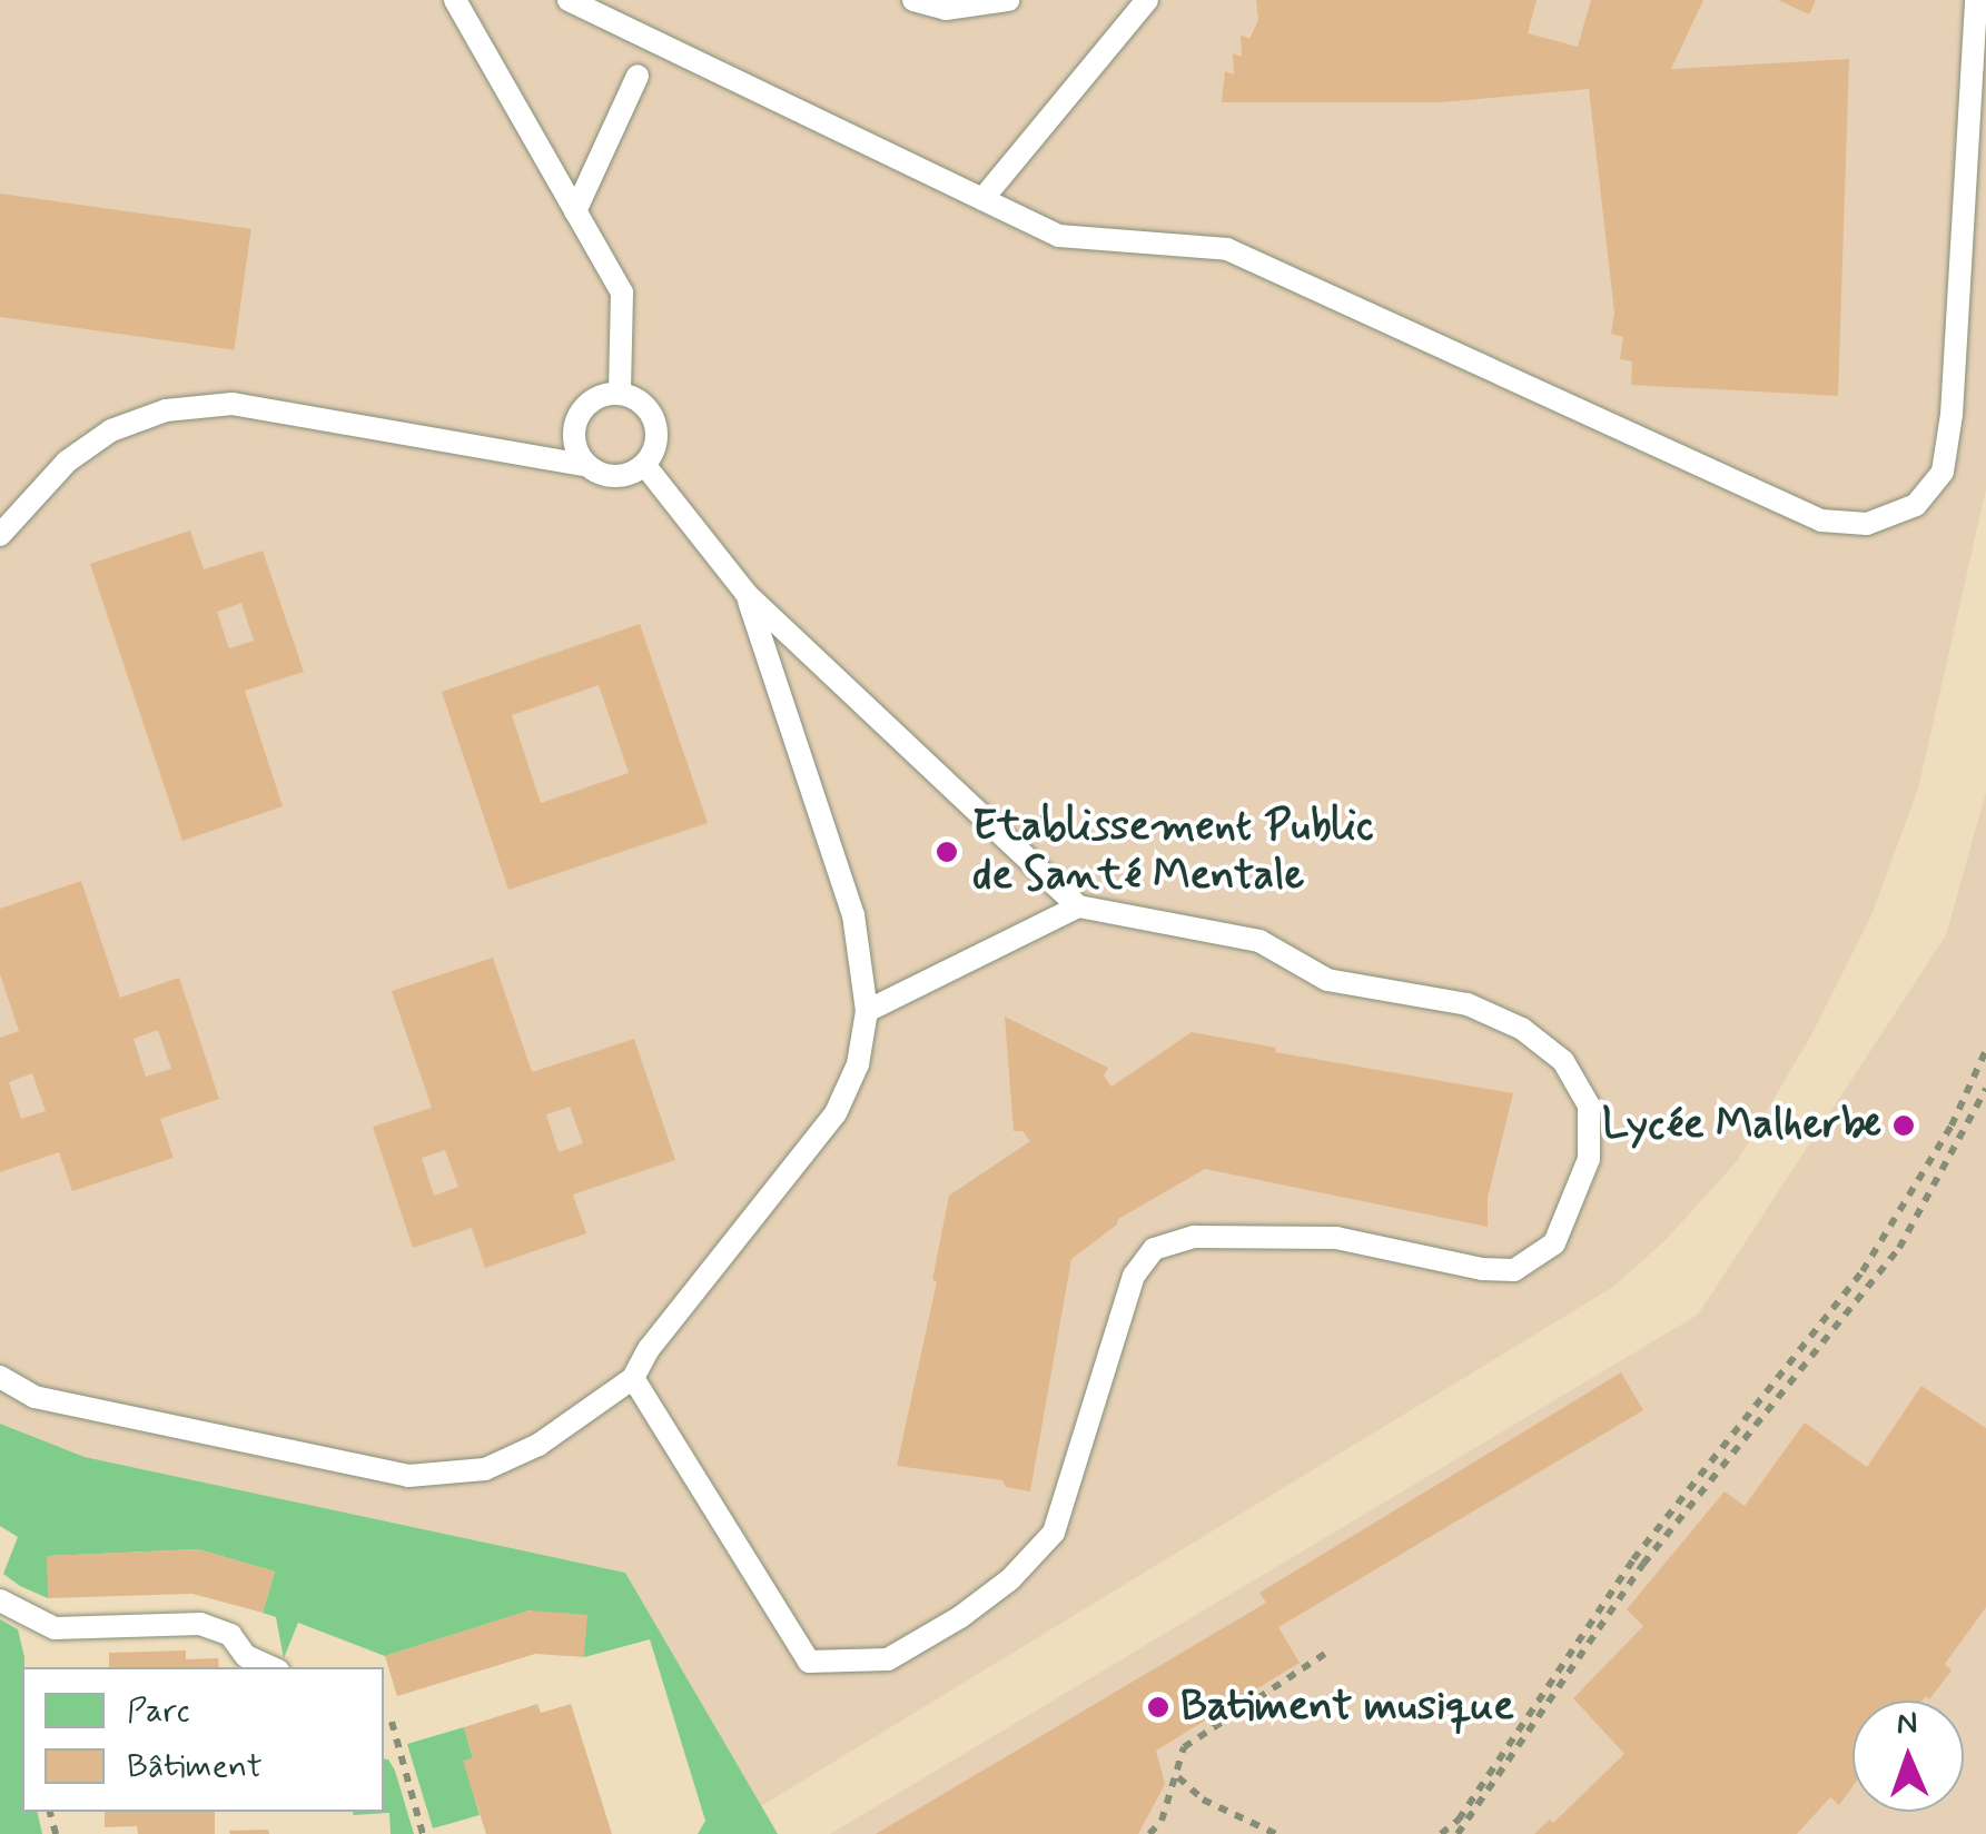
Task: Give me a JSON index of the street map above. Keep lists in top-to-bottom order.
{
  "places": ["Etablissement Public de Santé Mentale", "Lycée Malherbe", "Batiment musique"],
  "legend": ["Parc", "Bâtiment"],
  "north": "top"
}
